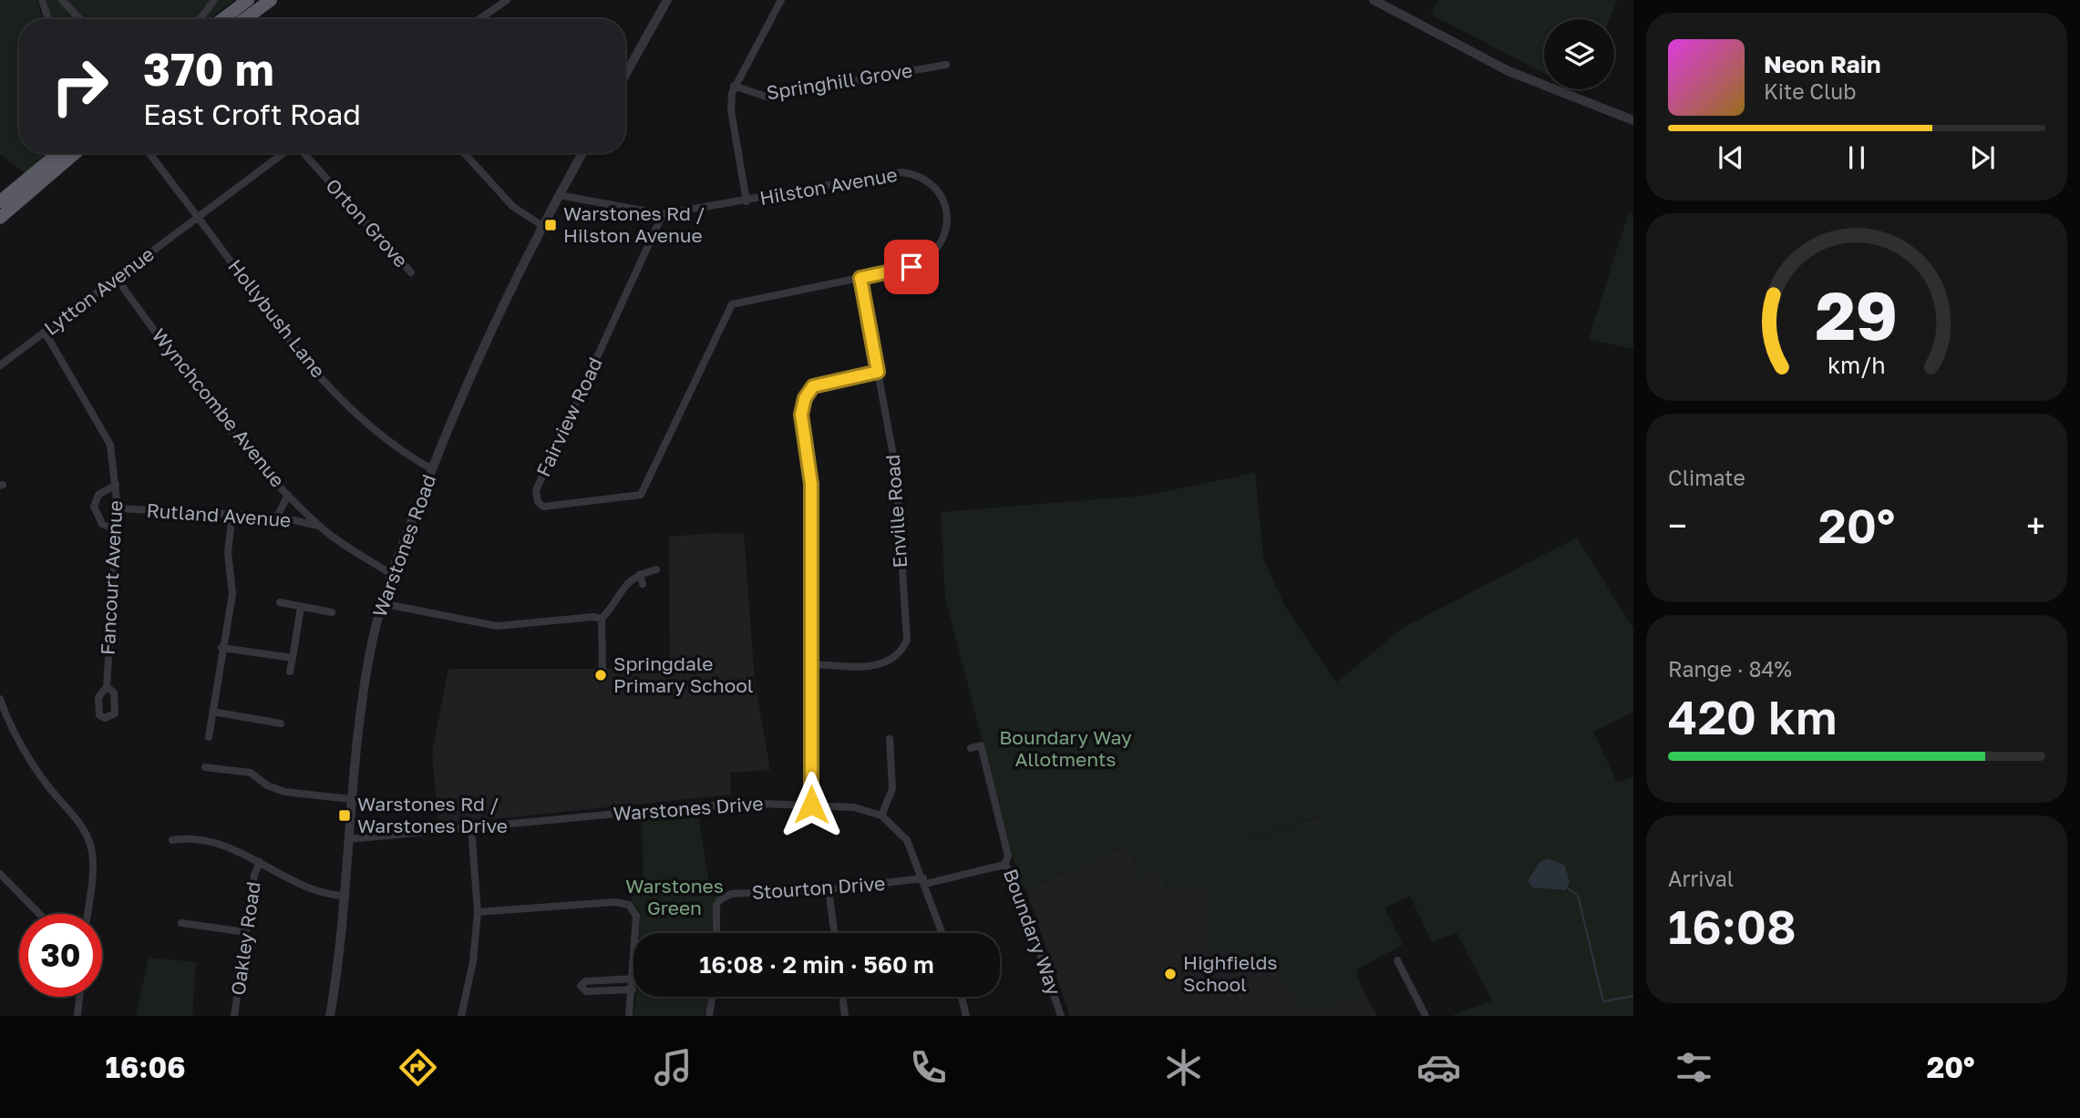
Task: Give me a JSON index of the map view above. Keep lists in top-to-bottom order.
{
  "streets": {
    "street": [
      "Springhill Grove",
      "Hilston Avenue",
      "Orton Grove",
      "Lytton Avenue",
      "Hollybush Lane",
      "Wynchcombe Avenue",
      "Fairview Road",
      "Enville Road",
      "Rutland Avenue",
      "Warstones Road",
      "Fancourt Avenue",
      "Warstones Drive",
      "Stourton Drive",
      "Boundary Way",
      "Oakley Road"
    ]
  },
  "crossings": [
    ["Hilston Avenue", "Fairview Road"],
    ["Hilston Avenue", "Enville Road"],
    ["Hilston Avenue", "Warstones Road"],
    ["Lytton Avenue", "Hollybush Lane"],
    ["Lytton Avenue", "Wynchcombe Avenue"],
    ["Lytton Avenue", "Fancourt Avenue"],
    ["Hollybush Lane", "Warstones Road"],
    ["Wynchcombe Avenue", "Rutland Avenue"],
    ["Wynchcombe Avenue", "Warstones Road"],
    ["Rutland Avenue", "Fancourt Avenue"],
    ["Warstones Road", "Warstones Drive"],
    ["Warstones Drive", "Stourton Drive"],
    ["Stourton Drive", "Boundary Way"]
  ],
  "parks": ["Boundary Way Allotments", "Warstones Green"],
  "places": {
    "transit": ["Warstones Rd / Hilston Avenue", "Warstones Rd / Warstones Drive"],
    "other": ["Springdale Primary School", "Highfields School"]
  },
  "page": {
    "turn": ["370 m", "East Croft Road"],
    "song": ["Neon Rain", "Kite Club"],
    "tile": [
      "Climate",
      ["Range · 84%", "420 km"],
      ["Arrival", "16:08"]
    ],
    "heat": ["−", "20°", "+"],
    "limit": "30",
    "trip": "16:08 · 2 min · 560 m",
    "tabs": ["16:06", "20°"],
    "gauge": ["29", "km/h"]
  }
}
